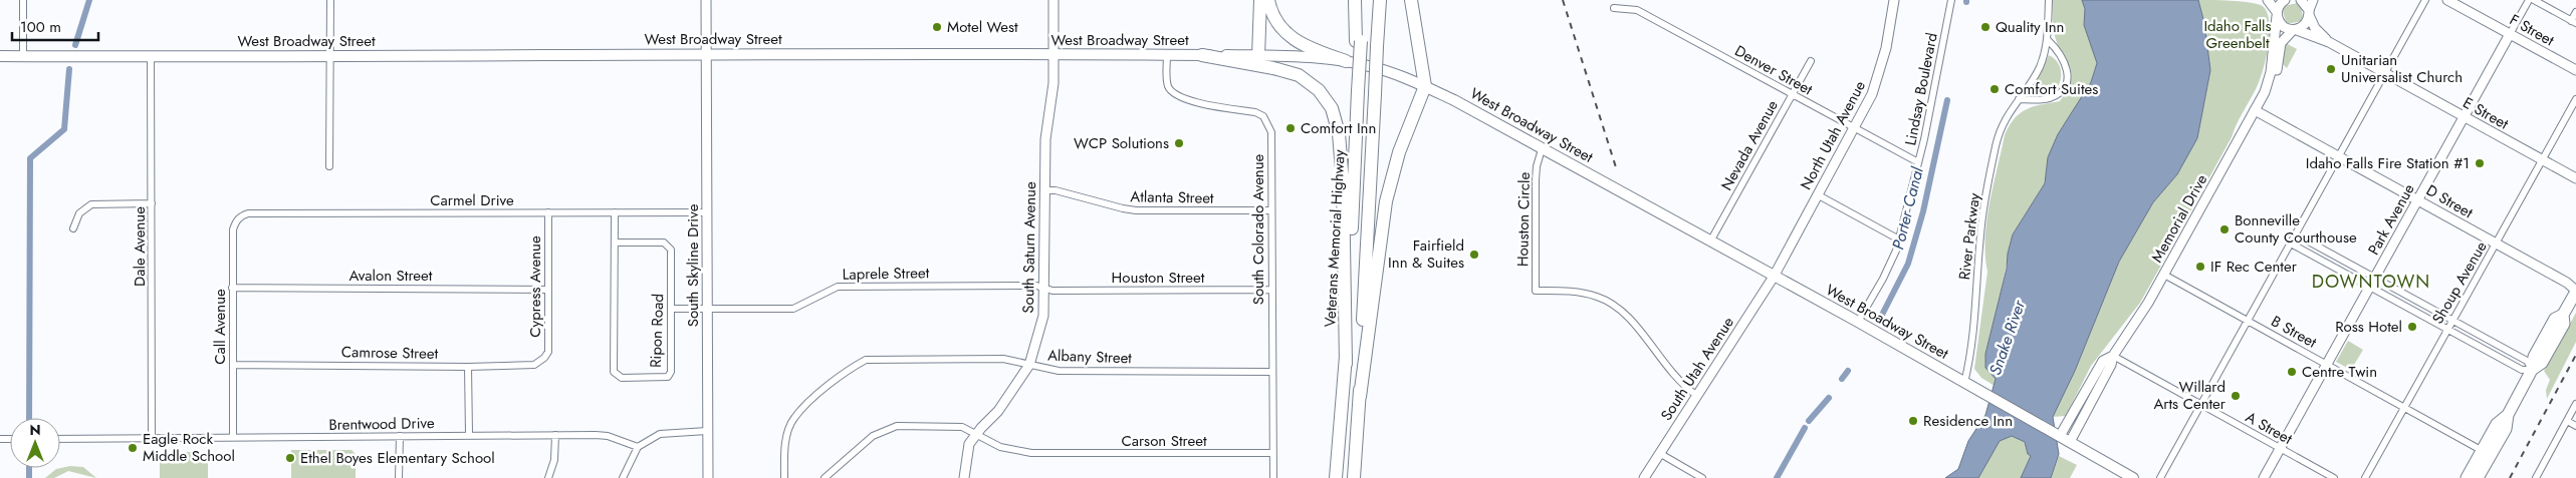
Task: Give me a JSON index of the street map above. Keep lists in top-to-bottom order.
{
  "streets": {
    "highway": ["Veterans Memorial Highway"],
    "main road": ["West Broadway Street"],
    "street": [
      "F Street",
      "Denver Street",
      "Lindsay Boulevard",
      "E Street",
      "North Utah Avenue",
      "Nevada Avenue",
      "Atlanta Street",
      "Carmel Drive",
      "D Street",
      "Memorial Drive",
      "Houston Circle",
      "Park Avenue",
      "South Colorado Avenue",
      "River Parkway",
      "Dale Avenue",
      "South Saturn Avenue",
      "South Skyline Drive",
      "Laprele Street",
      "Avalon Street",
      "Houston Street",
      "Shoup Avenue",
      "Cypress Avenue",
      "Call Avenue",
      "Ripon Road",
      "B Street",
      "Camrose Street",
      "Albany Street",
      "South Utah Avenue",
      "Brentwood Drive",
      "A Street",
      "Carson Street"
    ]
  },
  "crossings": [
    ["F Street", "Park Avenue"],
    ["West Broadway Street", "Lindsay Boulevard"],
    ["West Broadway Street", "North Utah Avenue"],
    ["West Broadway Street", "Nevada Avenue"],
    ["West Broadway Street", "Memorial Drive"],
    ["West Broadway Street", "Houston Circle"],
    ["West Broadway Street", "South Colorado Avenue"],
    ["West Broadway Street", "River Parkway"],
    ["West Broadway Street", "Dale Avenue"],
    ["West Broadway Street", "South Saturn Avenue"],
    ["West Broadway Street", "South Skyline Drive"],
    ["West Broadway Street", "South Utah Avenue"],
    ["Denver Street", "Lindsay Boulevard"],
    ["Denver Street", "North Utah Avenue"],
    ["Denver Street", "Nevada Avenue"],
    ["E Street", "Memorial Drive"],
    ["E Street", "Park Avenue"],
    ["E Street", "Shoup Avenue"],
    ["North Utah Avenue", "South Utah Avenue"],
    ["Atlanta Street", "South Colorado Avenue"],
    ["Atlanta Street", "South Saturn Avenue"],
    ["Carmel Drive", "South Skyline Drive"],
    ["Carmel Drive", "Cypress Avenue"],
    ["Carmel Drive", "Call Avenue"],
    ["Carmel Drive", "Ripon Road"],
    ["D Street", "Memorial Drive"],
    ["D Street", "Park Avenue"],
    ["D Street", "Shoup Avenue"],
    ["Memorial Drive", "B Street"],
    ["Memorial Drive", "A Street"],
    ["Houston Circle", "South Utah Avenue"],
    ["Park Avenue", "B Street"],
    ["Park Avenue", "A Street"],
    ["South Colorado Avenue", "Houston Street"],
    ["South Colorado Avenue", "Albany Street"],
    ["South Colorado Avenue", "Carson Street"],
    ["Dale Avenue", "Brentwood Drive"],
    ["South Saturn Avenue", "Laprele Street"],
    ["South Saturn Avenue", "Houston Street"],
    ["South Saturn Avenue", "Albany Street"],
    ["South Saturn Avenue", "Carson Street"],
    ["South Skyline Drive", "Laprele Street"],
    ["Laprele Street", "Houston Street"],
    ["Laprele Street", "Ripon Road"],
    ["Avalon Street", "Cypress Avenue"],
    ["Avalon Street", "Call Avenue"],
    ["Shoup Avenue", "B Street"],
    ["Cypress Avenue", "Camrose Street"],
    ["Call Avenue", "Camrose Street"],
    ["Call Avenue", "Brentwood Drive"]
  ],
  "districts": ["DOWNTOWN"],
  "water": ["Porter Canal", "Snake River"],
  "parks": ["Idaho Falls Greenbelt"],
  "places": [
    "Motel West",
    "Quality Inn",
    "Unitarian Universalist Church",
    "Comfort Suites",
    "Comfort Inn",
    "WCP Solutions",
    "Idaho Falls Fire Station #1",
    "Bonneville County Courthouse",
    "Fairfield Inn & Suites",
    "IF Rec Center",
    "Ross Hotel",
    "Centre Twin",
    "Willard Arts Center",
    "Residence Inn",
    "Eagle Rock Middle School",
    "Ethel Boyes Elementary School"
  ],
  "scale_bar": "100 m",
  "north": "top"
}
